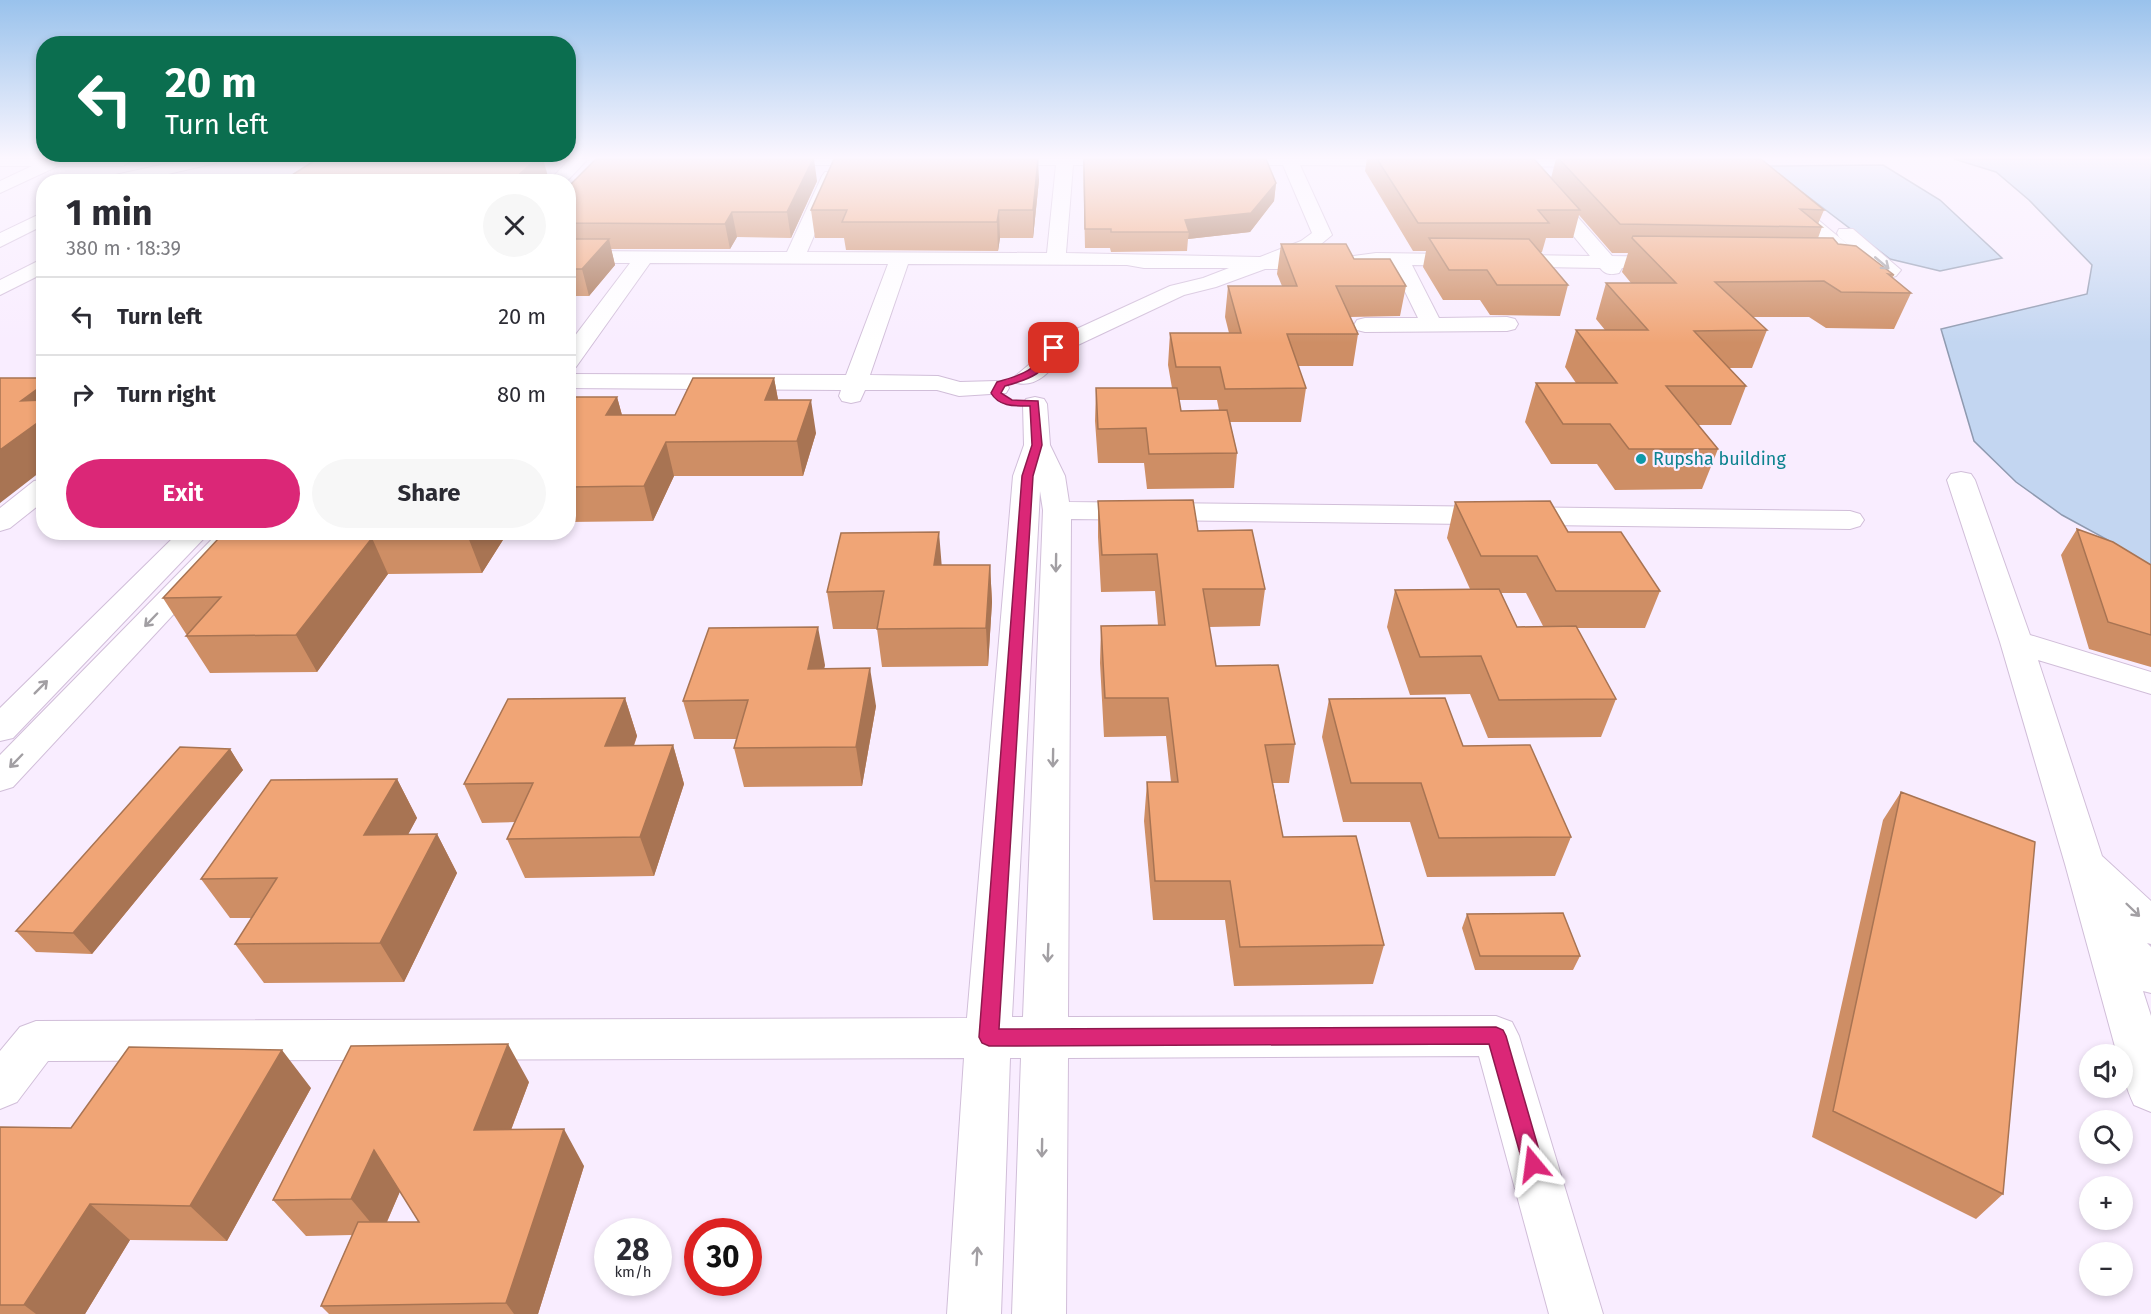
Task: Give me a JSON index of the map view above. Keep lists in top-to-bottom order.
{
  "places": ["Rupsha building"],
  "page": {
    "turn": ["20 m", "Turn left"],
    "heading": ["1 min", "380 m · 18:39"],
    "list": [
      {
        "name": "Turn left",
        "value": "20 m"
      },
      {
        "name": "Turn right",
        "value": "80 m"
      }
    ],
    "buttons": ["Exit", "Share"],
    "map_buttons": ["+", "−"],
    "speed": "28 km/h",
    "limit": "30"
  }
}
